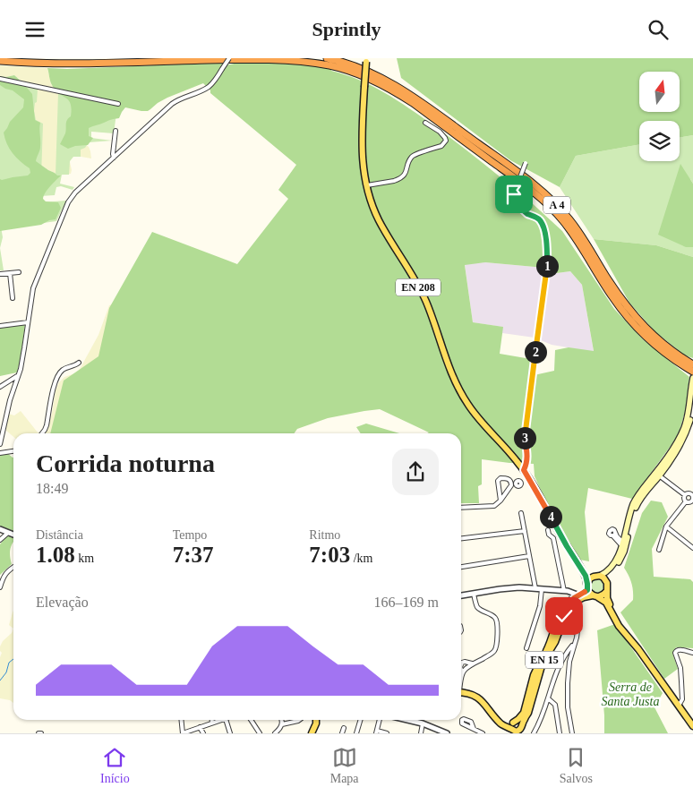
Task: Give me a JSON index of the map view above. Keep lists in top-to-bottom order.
{
  "streets": {
    "highway": ["A 4"],
    "main road": ["EN 208", "EN 15"]
  },
  "crossings": [
    ["EN 208", "EN 15"]
  ],
  "parks": ["Serra de Santa Justa"],
  "north": "top",
  "page": {
    "header": "Sprintly",
    "pins": [
      "1",
      "2",
      "3",
      "4"
    ],
    "heading": ["Corrida noturna", "18:49"],
    "stats": [
      ["Distância", "1.08 km"],
      ["Tempo", "7:37"],
      ["Ritmo", "7:03 /km"]
    ],
    "chart": ["Elevação", "166–169 m"],
    "tabs": ["Início", "Mapa", "Salvos"]
  }
}
